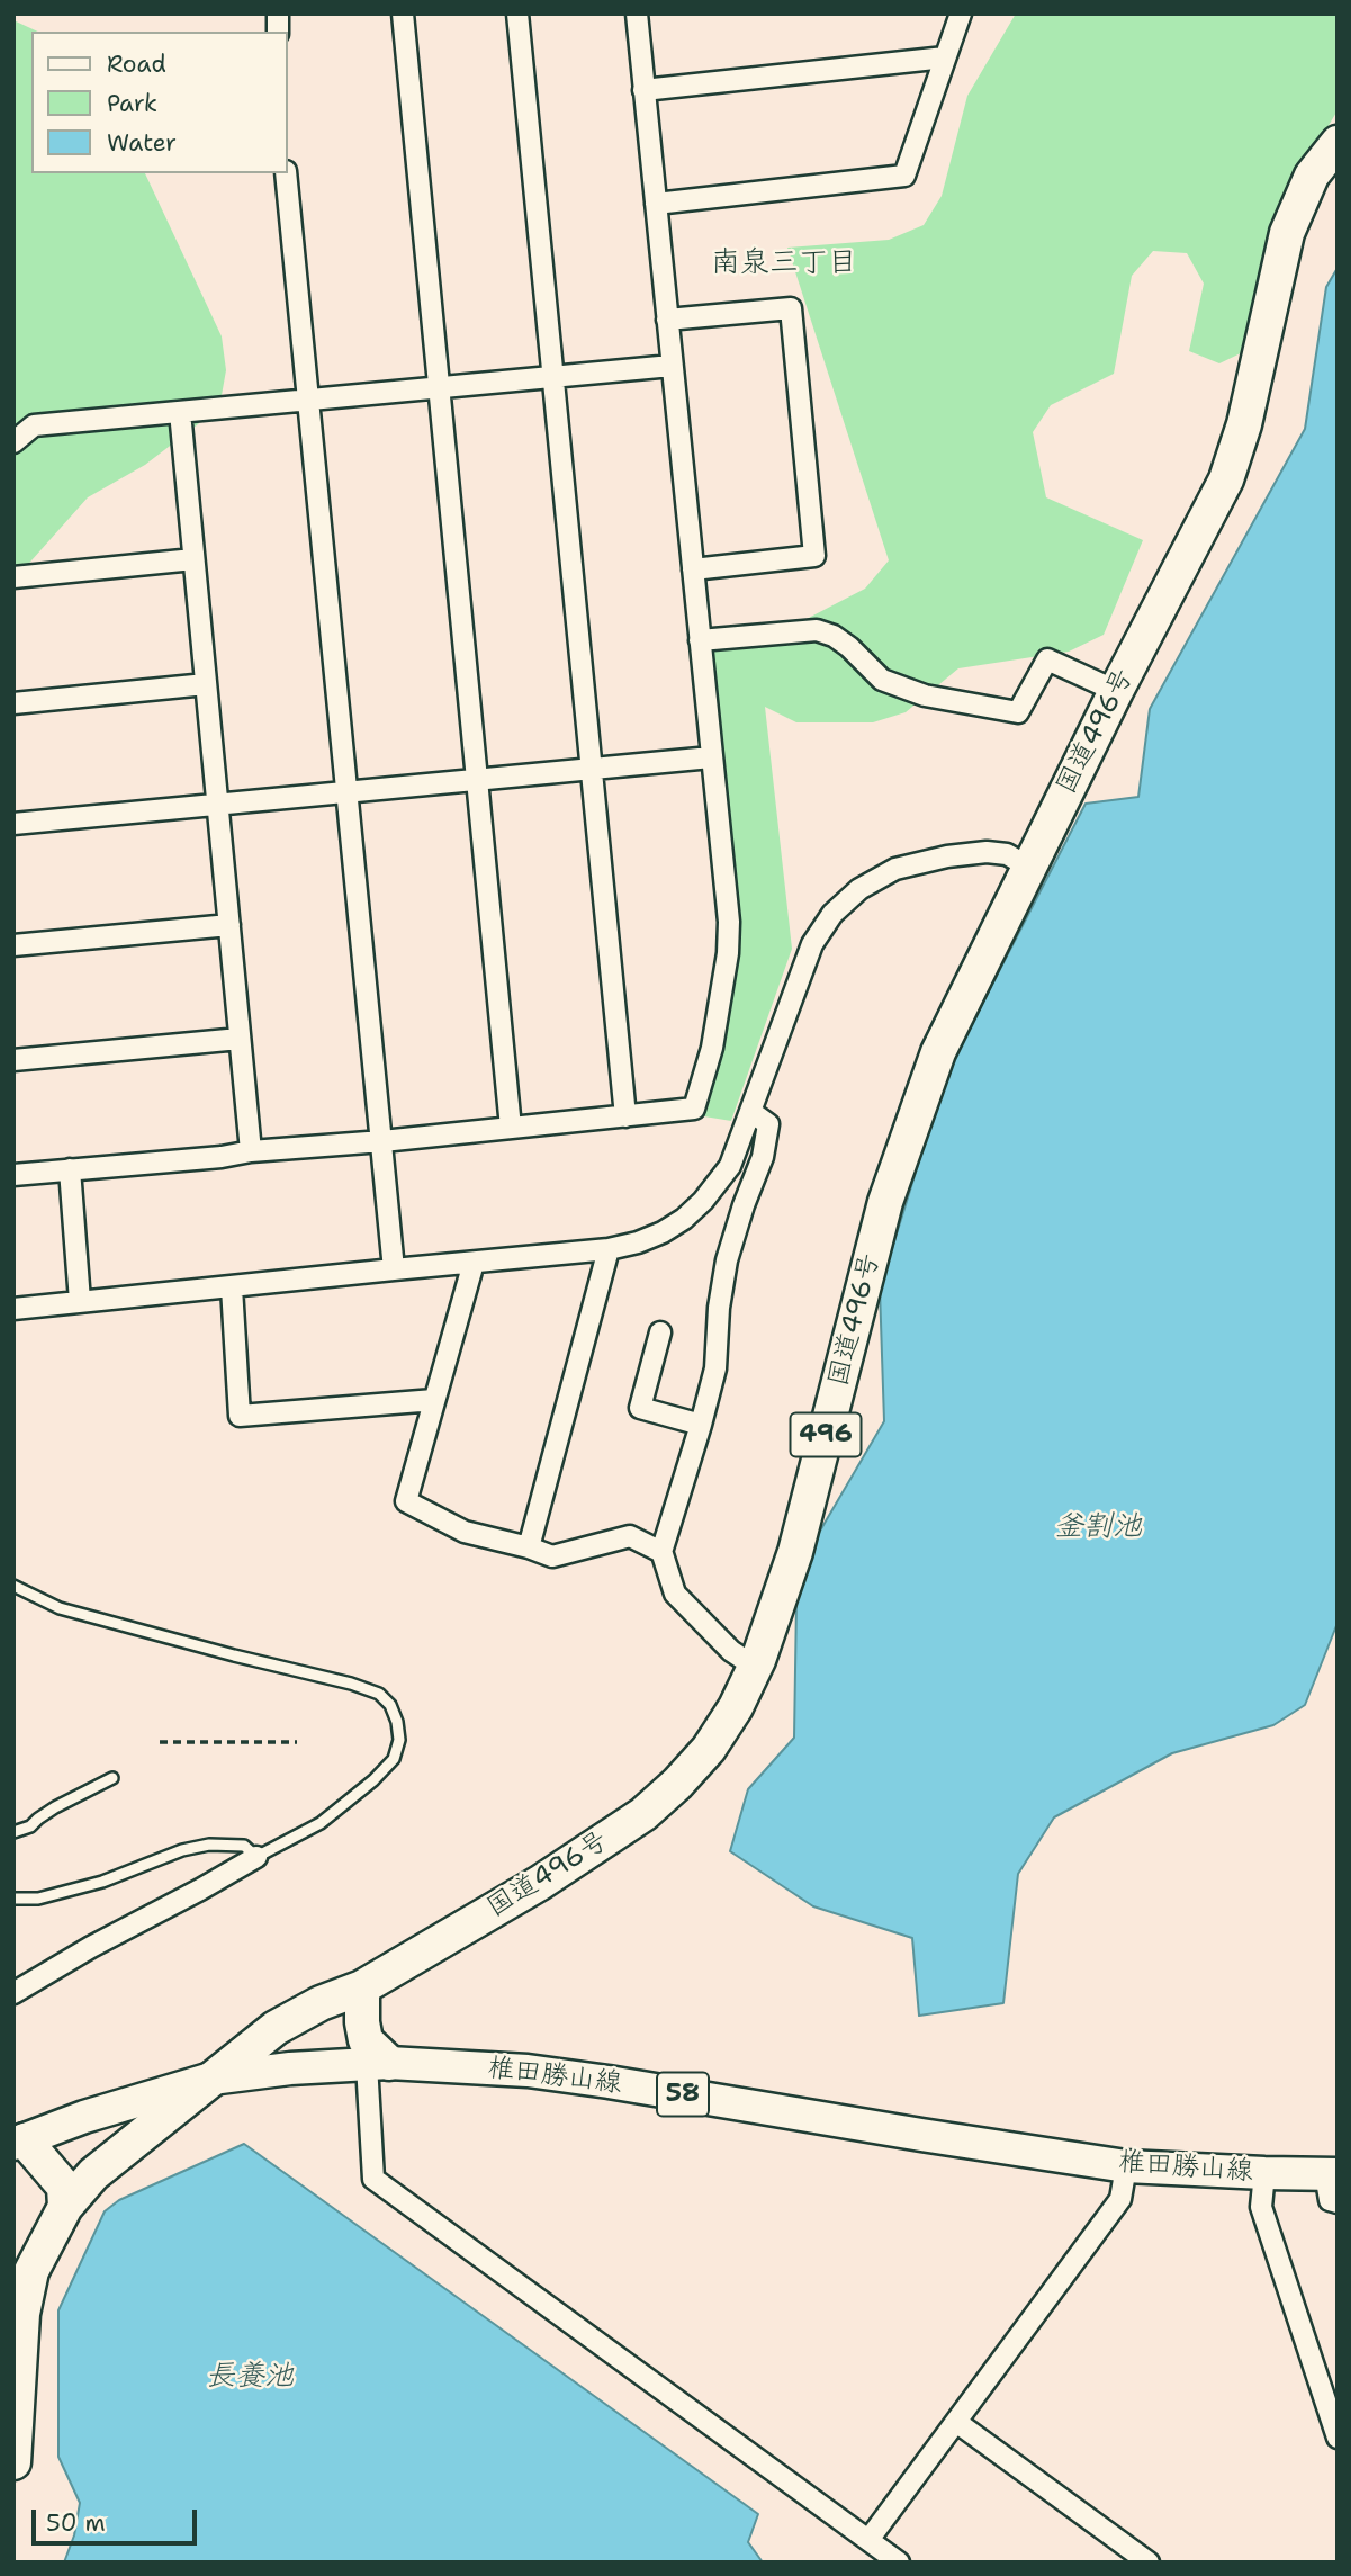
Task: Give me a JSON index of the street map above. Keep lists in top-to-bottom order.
{
  "streets": {
    "highway": ["国道496号", "496"],
    "main road": ["椎田勝山線", "58"]
  },
  "crossings": [
    ["国道496号", "椎田勝山線"]
  ],
  "districts": ["南泉三丁目"],
  "water": ["釜割池", "長養池"],
  "legend": ["Road", "Park", "Water"],
  "scale_bar": "50 m"
}
